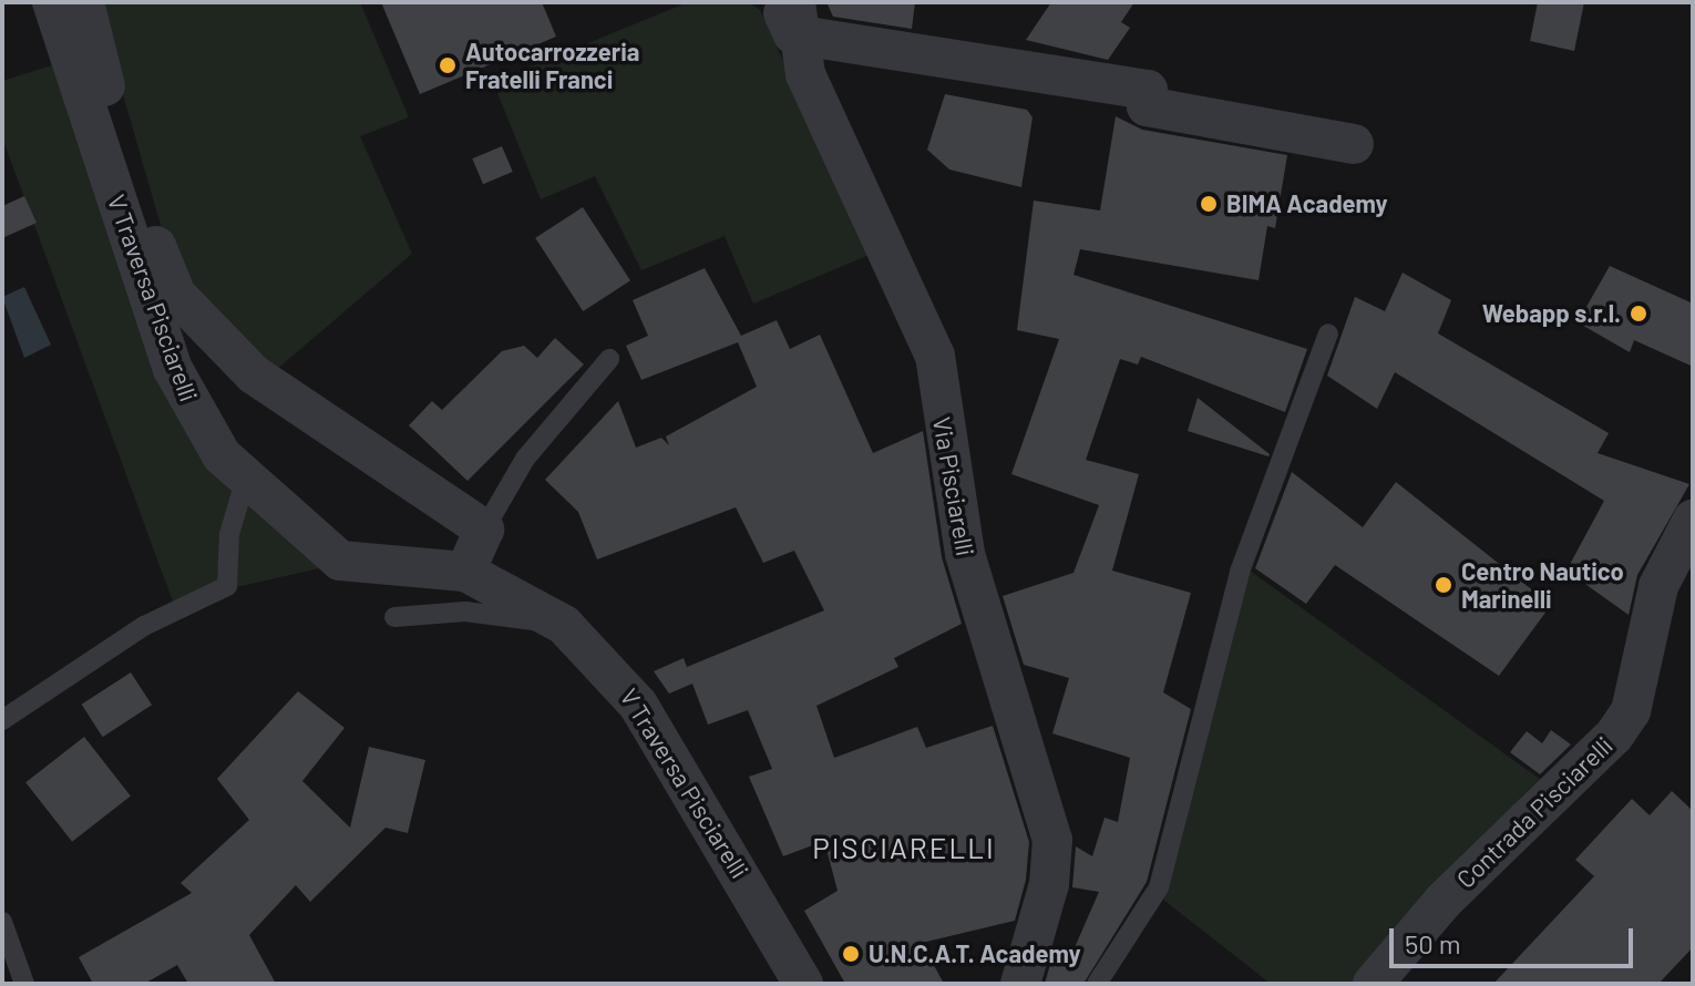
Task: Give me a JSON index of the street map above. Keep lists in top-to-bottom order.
{
  "streets": {
    "street": ["V Traversa Pisciarelli", "Via Pisciarelli", "Contrada Pisciarelli"]
  },
  "districts": ["PISCIARELLI"],
  "places": [
    "Autocarrozzeria Fratelli Franci",
    "BIMA Academy",
    "Webapp s.r.l.",
    "Centro Nautico Marinelli",
    "U.N.C.A.T. Academy"
  ],
  "scale_bar": "50 m"
}
